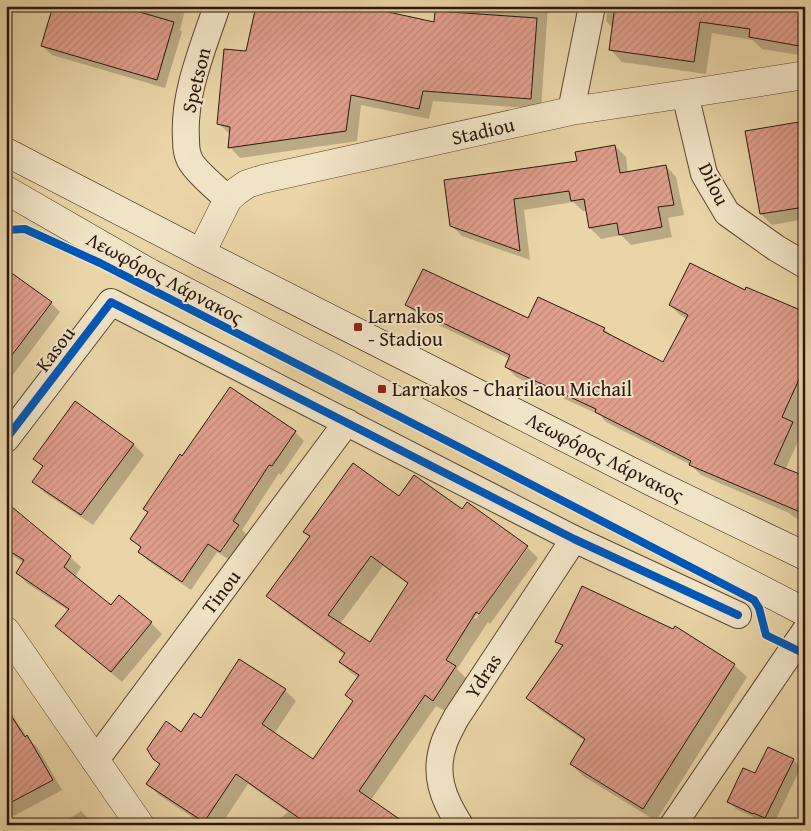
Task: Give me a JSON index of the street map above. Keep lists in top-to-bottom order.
{
  "streets": {
    "main road": ["Stadiou", "Λεωφόρος Λάρνακος"],
    "street": [
      "Spetson",
      "Dilou",
      "Kasou",
      "Tinou",
      "Ydras"
    ]
  },
  "crossings": [
    ["Spetson", "Stadiou"],
    ["Stadiou", "Dilou"],
    ["Stadiou", "Λεωφόρος Λάρνακος"],
    ["Kasou", "Tinou"]
  ],
  "places": {
    "transit": ["Larnakos - Stadiou", "Larnakos - Charilaou Michail"]
  }
}
